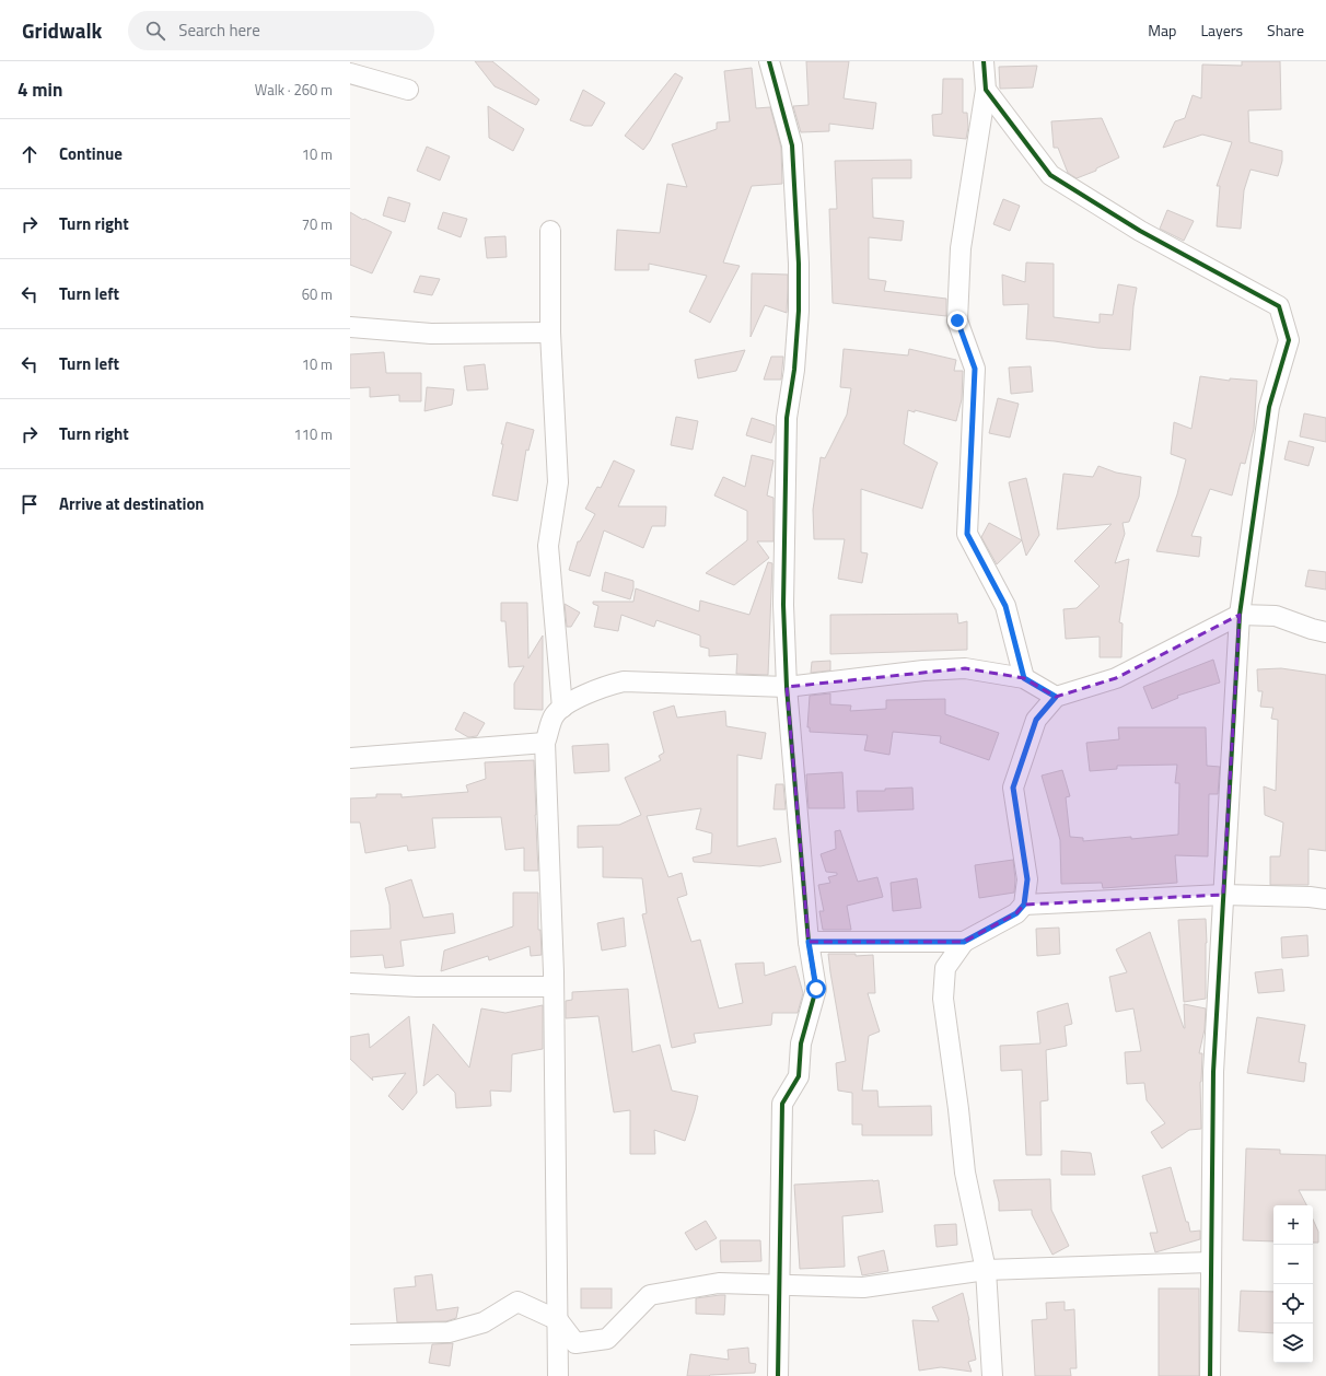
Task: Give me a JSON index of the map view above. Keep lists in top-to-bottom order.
{
  "page": {
    "header": "Gridwalk",
    "search": "Search here",
    "nav": ["Map", "Layers", "Share"],
    "heading": ["4 min", "Walk · 260 m"],
    "list": [
      ["Continue", "10 m"],
      ["Turn right", "70 m"],
      ["Turn left", "60 m"],
      ["Turn left", "10 m"],
      ["Turn right", "110 m"],
      "Arrive at destination"
    ],
    "map_buttons": ["+", "−"]
  }
}
